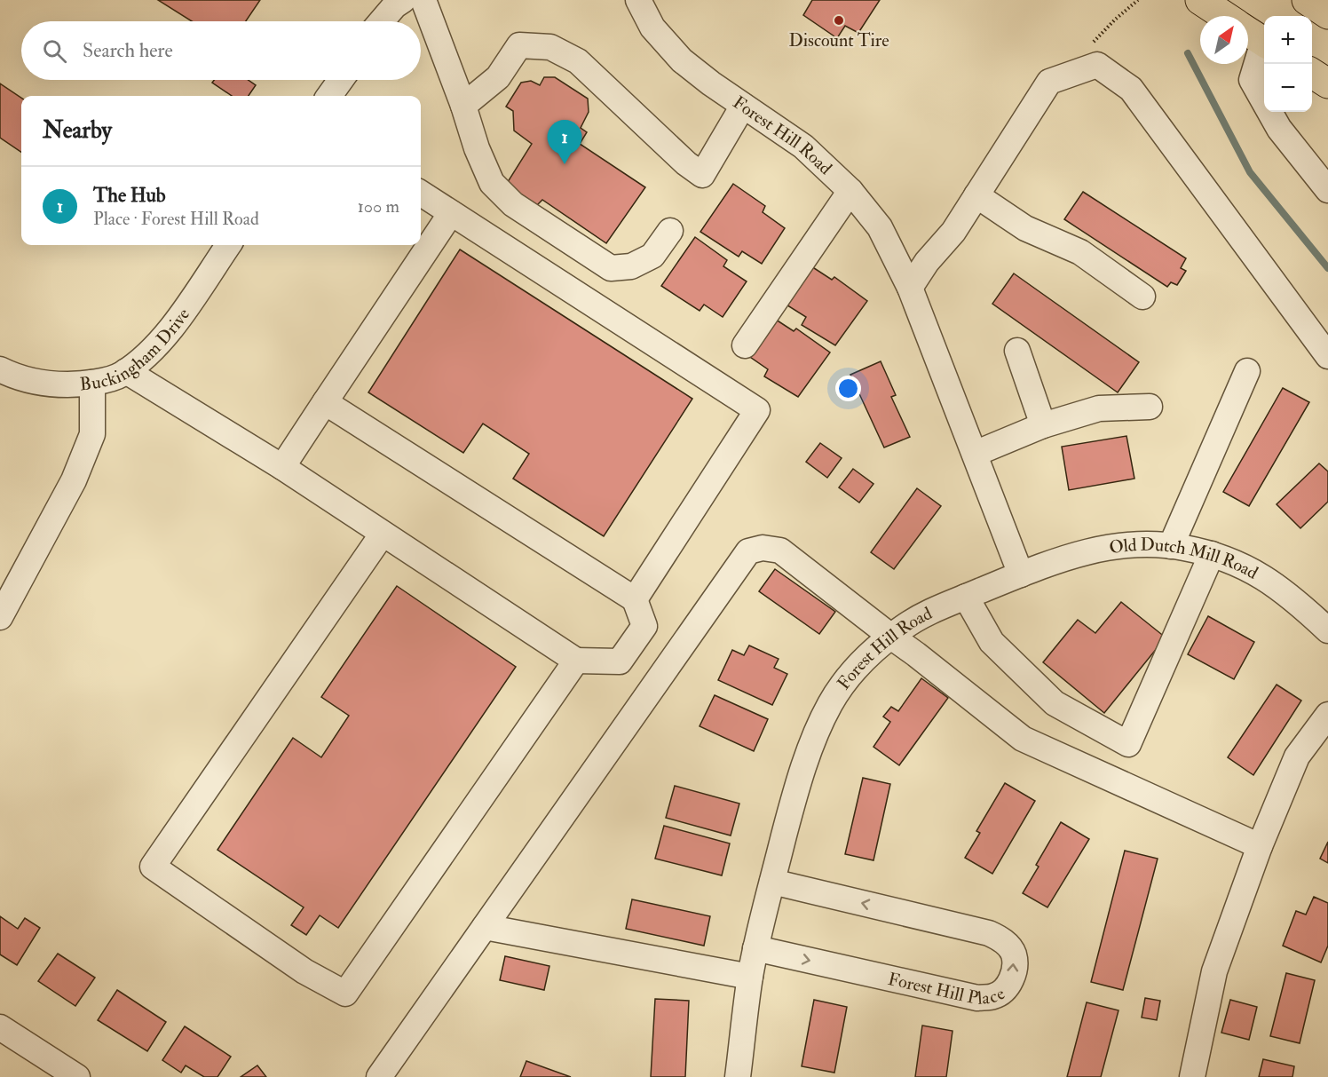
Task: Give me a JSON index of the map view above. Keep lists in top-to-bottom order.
{
  "streets": {
    "street": [
      "Forest Hill Road",
      "Buckingham Drive",
      "Old Dutch Mill Road",
      "Forest Hill Place"
    ]
  },
  "crossings": [
    ["Forest Hill Road", "Old Dutch Mill Road"],
    ["Forest Hill Road", "Forest Hill Place"]
  ],
  "places": ["Discount Tire"],
  "north": "top right",
  "page": {
    "map_buttons": ["+", "−"],
    "search": "Search here",
    "heading": "Nearby",
    "pins": "1",
    "list": [
      {
        "mark": "1",
        "name": "The Hub",
        "note": "Place · Forest Hill Road",
        "value": "100 m"
      }
    ]
  }
}
